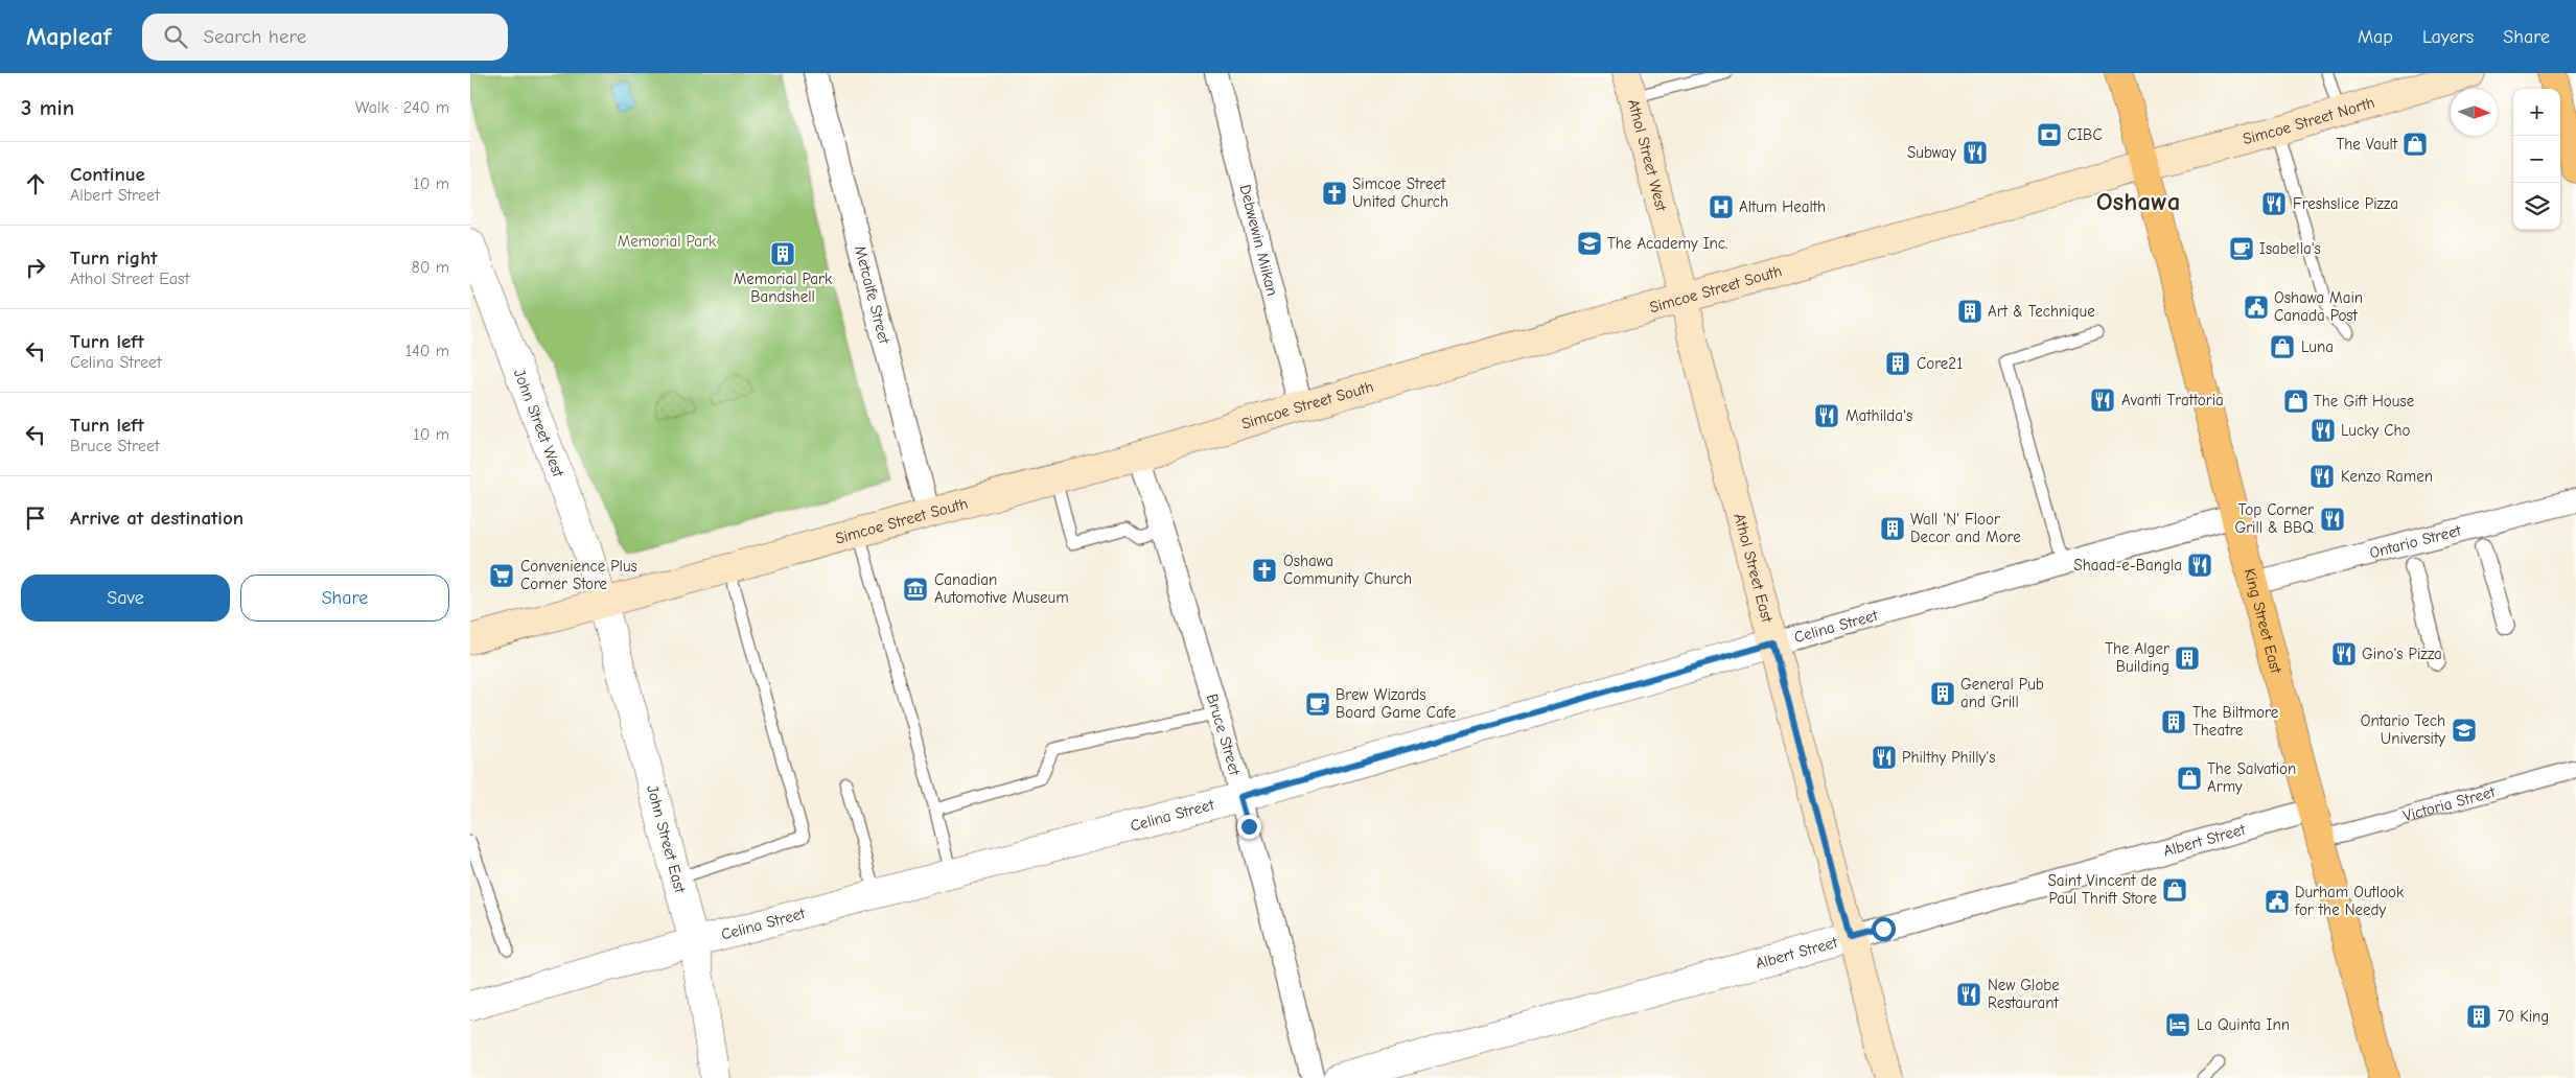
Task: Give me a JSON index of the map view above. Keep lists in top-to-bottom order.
{
  "streets": {
    "main road": [
      "Simcoe Street North",
      "Athol Street West",
      "Simcoe Street South",
      "Athol Street East",
      "King Street East"
    ],
    "street": [
      "Debwewin Miikan",
      "Metcalfe Street",
      "John Street West",
      "Ontario Street",
      "Celina Street",
      "Bruce Street",
      "Victoria Street",
      "John Street East",
      "Albert Street"
    ]
  },
  "crossings": [
    ["Simcoe Street North", "Simcoe Street South"],
    ["Simcoe Street North", "King Street East"],
    ["Athol Street West", "Simcoe Street South"],
    ["Athol Street West", "Athol Street East"],
    ["Debwewin Miikan", "Simcoe Street South"],
    ["Simcoe Street South", "Metcalfe Street"],
    ["Simcoe Street South", "John Street West"],
    ["Simcoe Street South", "Athol Street East"],
    ["Simcoe Street South", "King Street East"],
    ["Simcoe Street South", "Bruce Street"],
    ["Simcoe Street South", "John Street East"],
    ["John Street West", "John Street East"],
    ["Ontario Street", "King Street East"],
    ["Athol Street East", "Celina Street"],
    ["Athol Street East", "Albert Street"],
    ["King Street East", "Celina Street"],
    ["King Street East", "Victoria Street"],
    ["King Street East", "Albert Street"],
    ["Celina Street", "Bruce Street"],
    ["Celina Street", "John Street East"]
  ],
  "districts": ["Oshawa"],
  "parks": ["Memorial Park"],
  "places": {
    "bank": ["CIBC"],
    "shop": [
      "The Vault",
      "Luna",
      "The Gift House",
      "The Salvation Army",
      "Saint Vincent de Paul Thrift Store"
    ],
    "restaurant": [
      "Subway",
      "Freshslice Pizza",
      "Avanti Trattoria",
      "Mathilda's",
      "Lucky Cho",
      "Kenzo Ramen",
      "Top Corner Grill & BBQ",
      "Shaad-e-Bangla",
      "Gino's Pizza",
      "Philthy Philly's",
      "New Globe Restaurant"
    ],
    "church": ["Simcoe Street United Church", "Oshawa Community Church"],
    "hospital": ["Altum Health"],
    "school or university": ["The Academy Inc.", "Ontario Tech University"],
    "cafe": ["Isabella's", "Brew Wizards Board Game Cafe"],
    "building": [
      "Memorial Park Bandshell",
      "Art & Technique",
      "Core21",
      "Wall 'N' Floor Decor and More",
      "The Alger Building",
      "General Pub and Grill",
      "The Biltmore Theatre",
      "70 King"
    ],
    "public building": ["Oshawa Main Canada Post", "Durham Outlook for the Needy"],
    "supermarket": ["Convenience Plus Corner Store"],
    "museum": ["Canadian Automotive Museum"],
    "hotel": ["La Quinta Inn"]
  },
  "north": "right",
  "page": {
    "header": "Mapleaf",
    "search": "Search here",
    "nav": ["Map", "Layers", "Share"],
    "heading": ["3 min", "Walk · 240 m"],
    "map_buttons": ["+", "−"],
    "list": [
      ["Continue", "Albert Street", "10 m"],
      ["Turn right", "Athol Street East", "80 m"],
      ["Turn left", "Celina Street", "140 m"],
      ["Turn left", "Bruce Street", "10 m"],
      "Arrive at destination"
    ],
    "buttons": ["Save", "Share"]
  }
}
